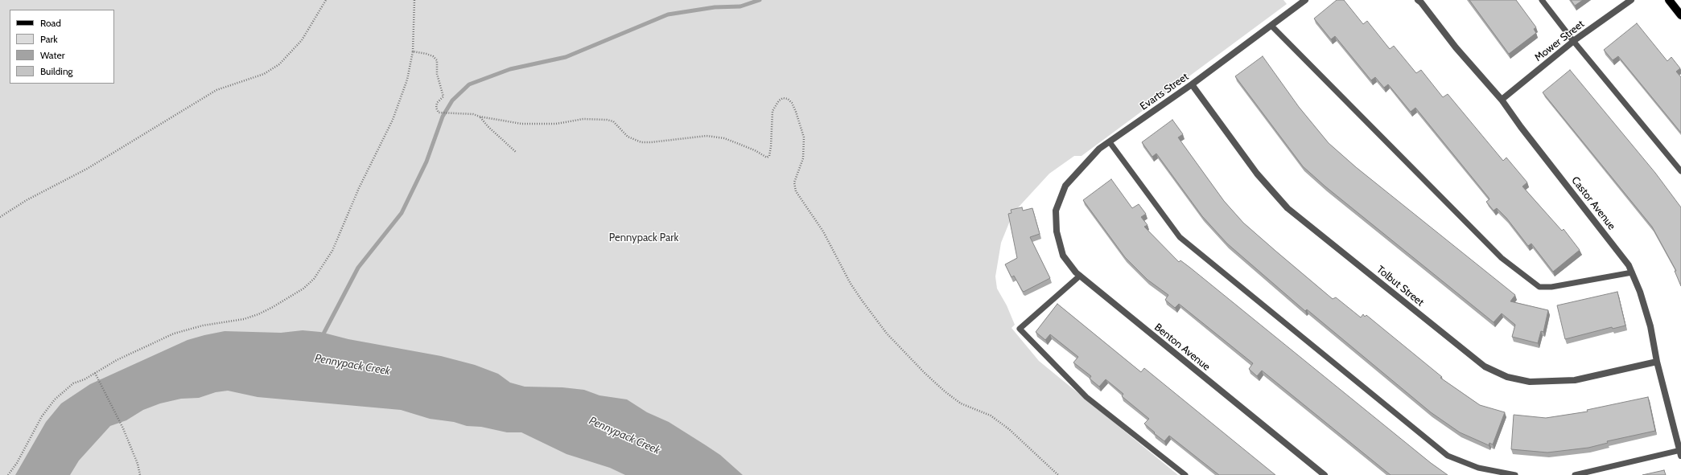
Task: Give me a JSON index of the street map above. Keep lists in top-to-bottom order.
{
  "streets": {
    "street": [
      "Mower Street",
      "Evarts Street",
      "Castor Avenue",
      "Tolbut Street",
      "Benton Avenue"
    ]
  },
  "crossings": [
    ["Mower Street", "Castor Avenue"],
    ["Evarts Street", "Tolbut Street"],
    ["Evarts Street", "Benton Avenue"],
    ["Castor Avenue", "Tolbut Street"]
  ],
  "water": ["Pennypack Creek"],
  "parks": ["Pennypack Park"],
  "legend": [
    "Road",
    "Park",
    "Water",
    "Building"
  ]
}
